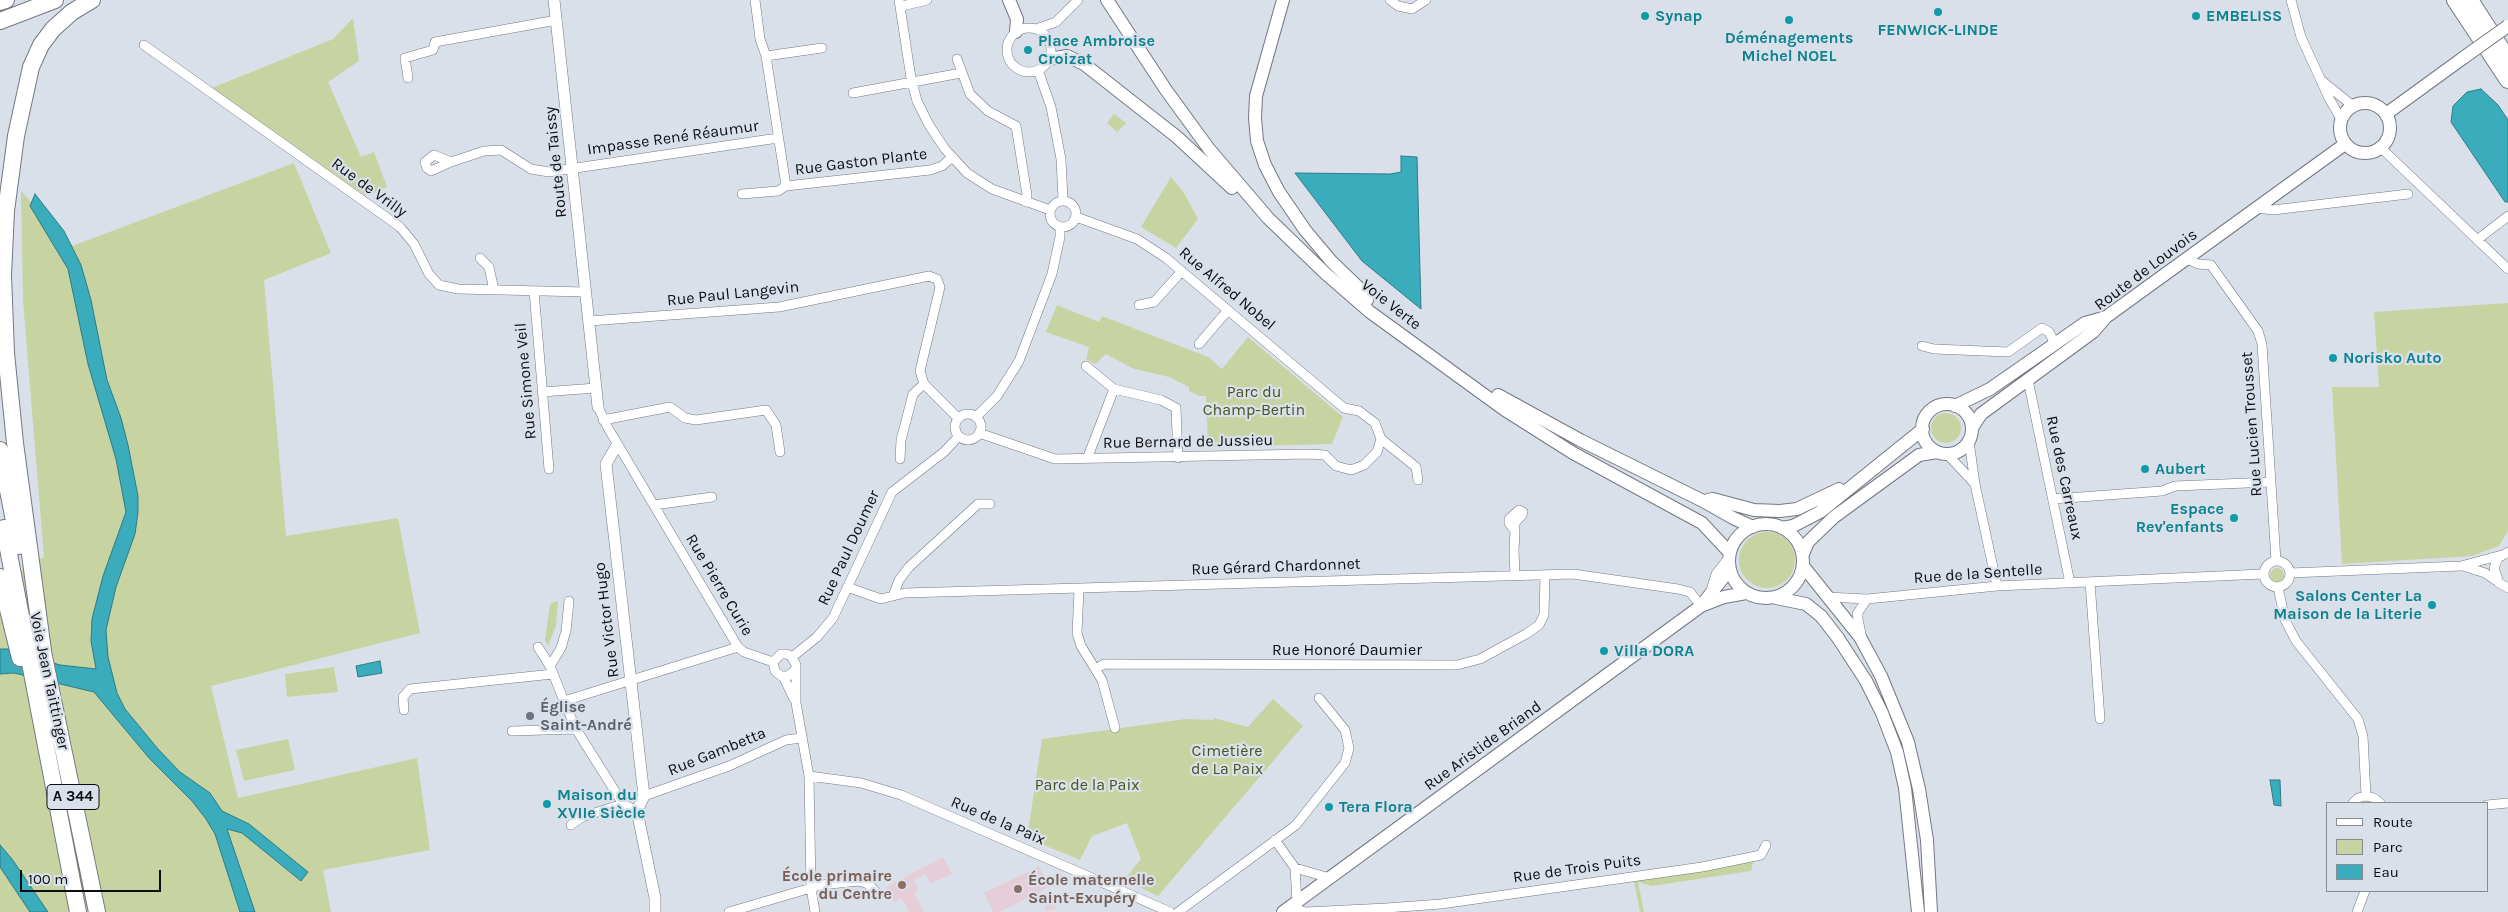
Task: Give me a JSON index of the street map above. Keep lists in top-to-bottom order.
{
  "streets": {
    "highway": ["Voie Jean Taittinger", "A 344"],
    "main road": ["Route de Louvois", "Voie Verte", "Rue Aristide Briand"],
    "street": [
      "Impasse René Réaumur",
      "Route de Taissy",
      "Rue Gaston Plante",
      "Rue de Vrilly",
      "Rue Alfred Nobel",
      "Rue Paul Langevin",
      "Rue Simone Veil",
      "Rue Lucien Trousset",
      "Rue Bernard de Jussieu",
      "Rue des Carreaux",
      "Rue Paul Doumer",
      "Rue Gérard Chardonnet",
      "Rue de la Sentelle",
      "Rue Pierre Curie",
      "Rue Victor Hugo",
      "Rue Honoré Daumier",
      "Rue Gambetta",
      "Rue de la Paix",
      "Rue de Trois Puits"
    ]
  },
  "crossings": [
    ["Impasse René Réaumur", "Route de Taissy"],
    ["Route de Taissy", "Rue de Vrilly"],
    ["Route de Taissy", "Rue Paul Langevin"],
    ["Rue de Vrilly", "Rue Simone Veil"],
    ["Route de Louvois", "Rue Lucien Trousset"],
    ["Route de Louvois", "Rue des Carreaux"],
    ["Rue Alfred Nobel", "Rue Bernard de Jussieu"],
    ["Voie Verte", "Rue Aristide Briand"],
    ["Rue Lucien Trousset", "Rue de la Sentelle"],
    ["Rue Bernard de Jussieu", "Rue Paul Doumer"],
    ["Rue des Carreaux", "Rue de la Sentelle"],
    ["Rue Paul Doumer", "Rue Gérard Chardonnet"],
    ["Rue Paul Doumer", "Rue Pierre Curie"],
    ["Rue Gérard Chardonnet", "Rue Honoré Daumier"],
    ["Rue Gérard Chardonnet", "Rue Aristide Briand"],
    ["Rue Pierre Curie", "Rue Victor Hugo"],
    ["Rue Victor Hugo", "Rue Gambetta"]
  ],
  "parks": ["Parc du Champ-Bertin", "Cimetière de La Paix", "Parc de la Paix"],
  "places": [
    "FENWICK-LINDE",
    "Synap",
    "EMBELISS",
    "Déménagements Michel NOEL",
    "Place Ambroise Croizat",
    "Norisko Auto",
    "Aubert",
    "Espace Rev'enfants",
    "Salons Center La Maison de la Literie",
    "Villa DORA",
    "Église Saint-André",
    "Maison du XVIIe Siècle",
    "Tera Flora",
    "École primaire du Centre",
    "École maternelle Saint-Exupéry"
  ],
  "legend": ["Route", "Parc", "Eau"],
  "scale_bar": "100 m"
}
